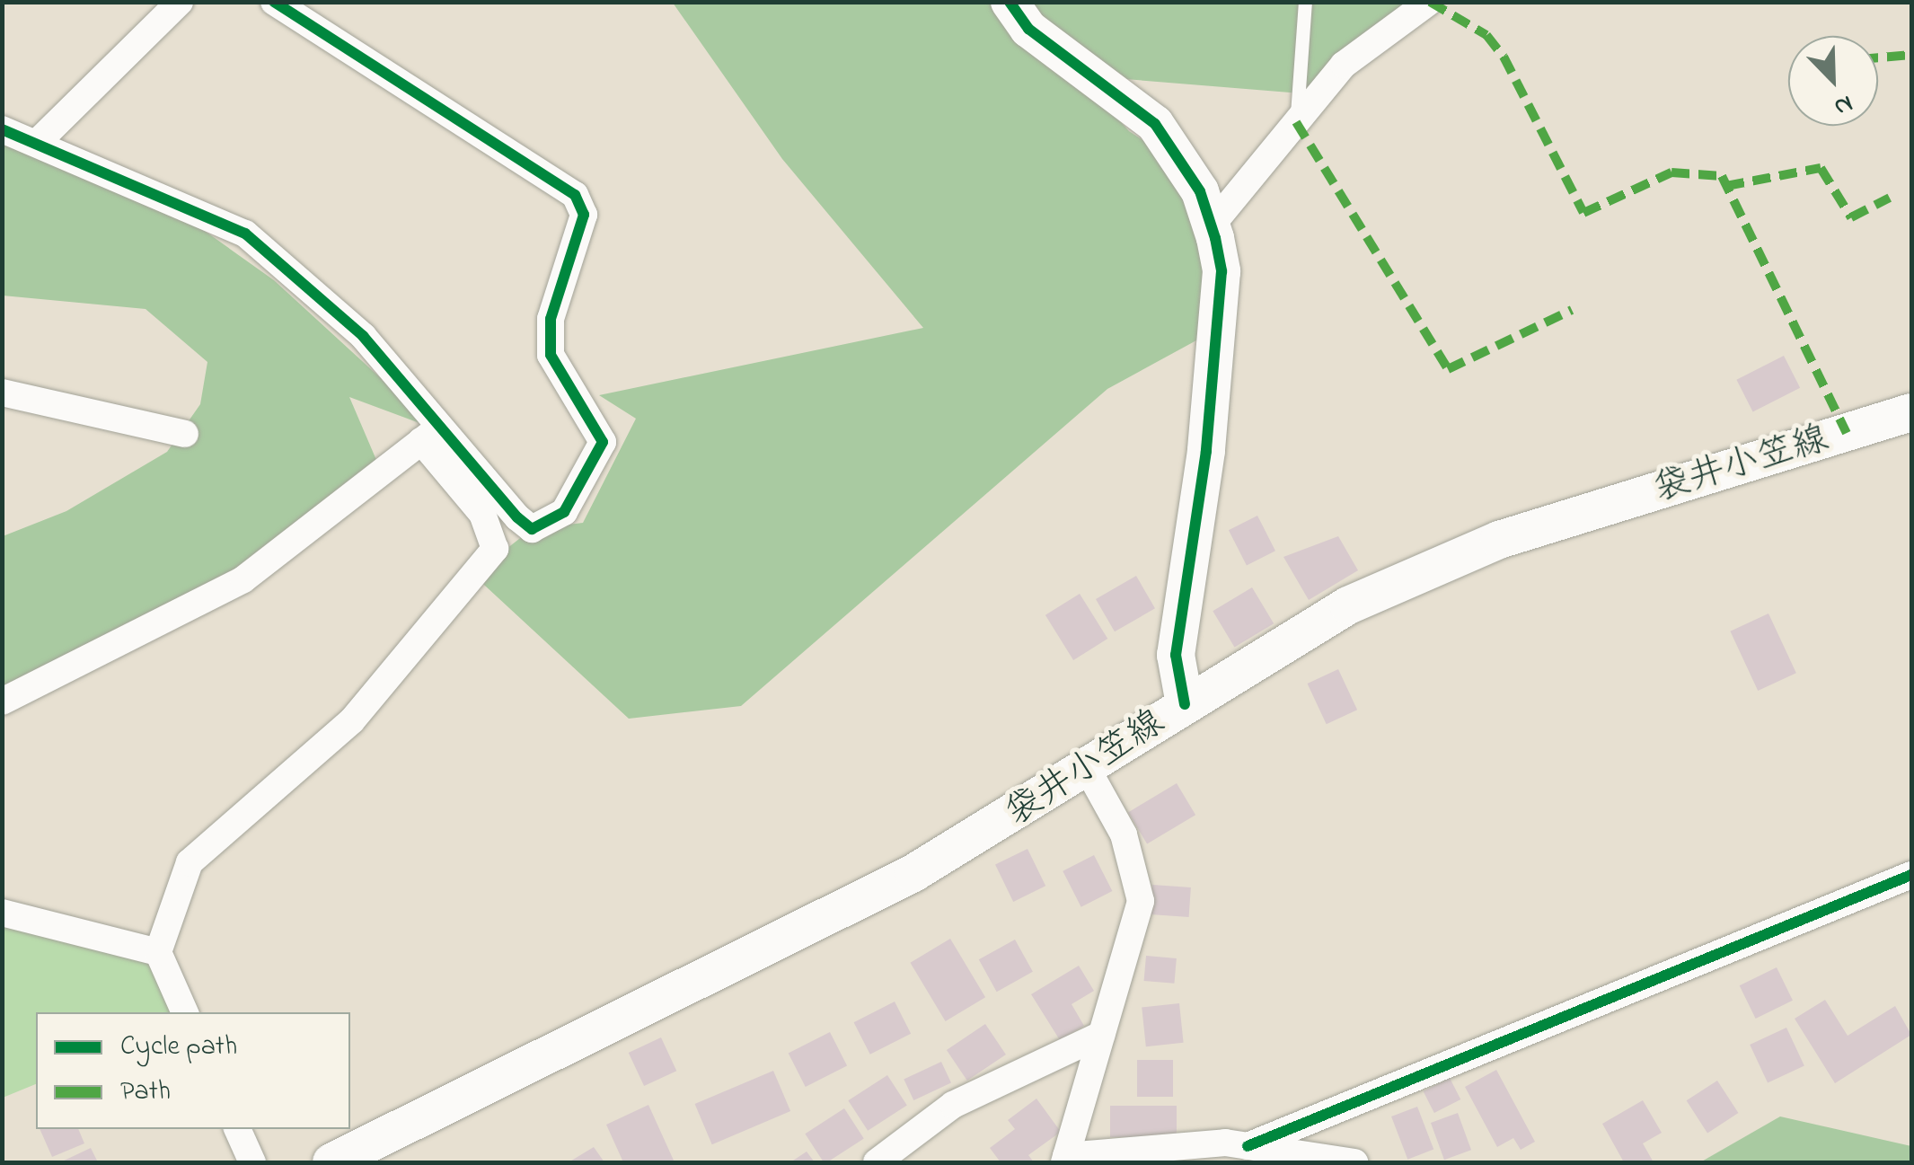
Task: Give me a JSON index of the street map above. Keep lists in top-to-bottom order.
{
  "streets": {
    "main road": ["袋井小笠線"]
  },
  "legend": ["Cycle path", "Path"],
  "north": "bottom right"
}
